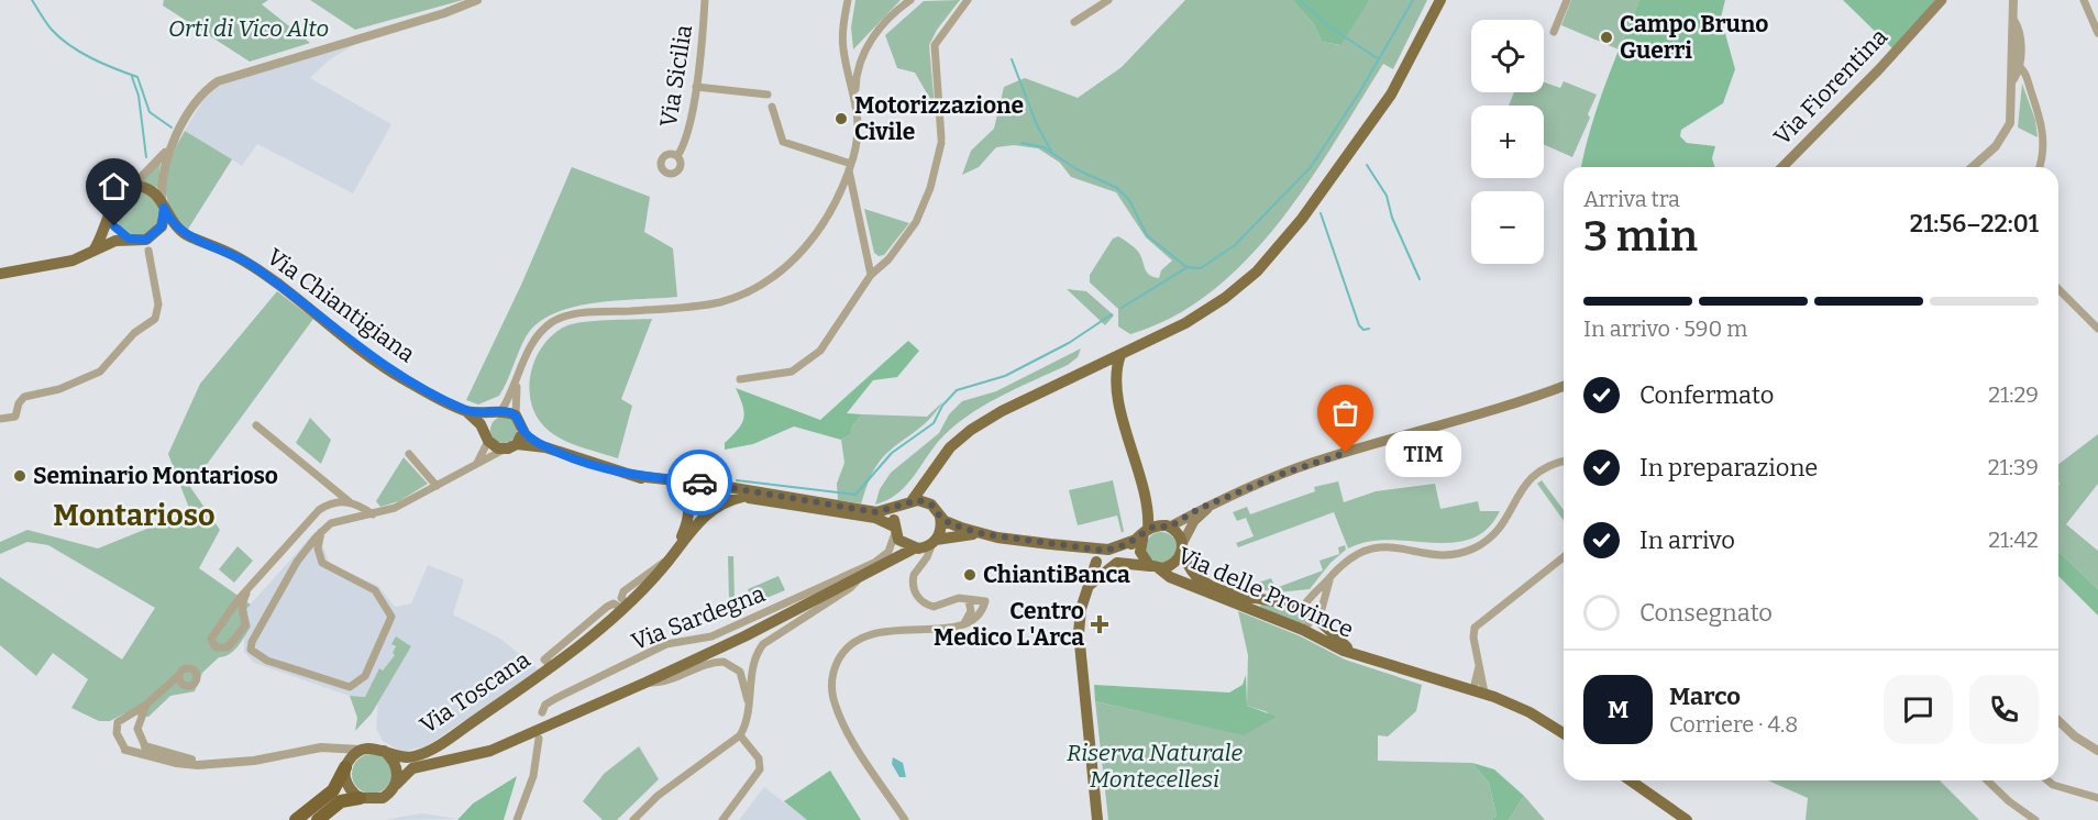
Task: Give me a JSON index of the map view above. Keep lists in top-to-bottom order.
{
  "streets": {
    "main road": [
      "Via Fiorentina",
      "Via Chiantigiana",
      "Via delle Province",
      "Via Toscana"
    ],
    "street": ["Via Sicilia", "Via Sardegna"]
  },
  "districts": ["Montarioso"],
  "parks": ["Orti di Vico Alto", "Riserva Naturale Montecellesi"],
  "places": {
    "other": [
      "Campo Bruno Guerri",
      "Motorizzazione Civile",
      "TIM",
      "Seminario Montarioso",
      "ChiantiBanca"
    ],
    "health": ["Centro Medico L'Arca"]
  },
  "page": {
    "map_buttons": ["+", "−"],
    "heading": ["3 min", "Arriva tra", "21:56–22:01"],
    "panel": ["Marco", "Corriere · 4.8"],
    "bar": "In arrivo · 590 m",
    "list": [
      ["Confermato", "21:29"],
      ["In preparazione", "21:39"],
      ["In arrivo", "21:42"],
      "Consegnato"
    ],
    "bubble": "TIM",
    "round": "M"
  }
}
